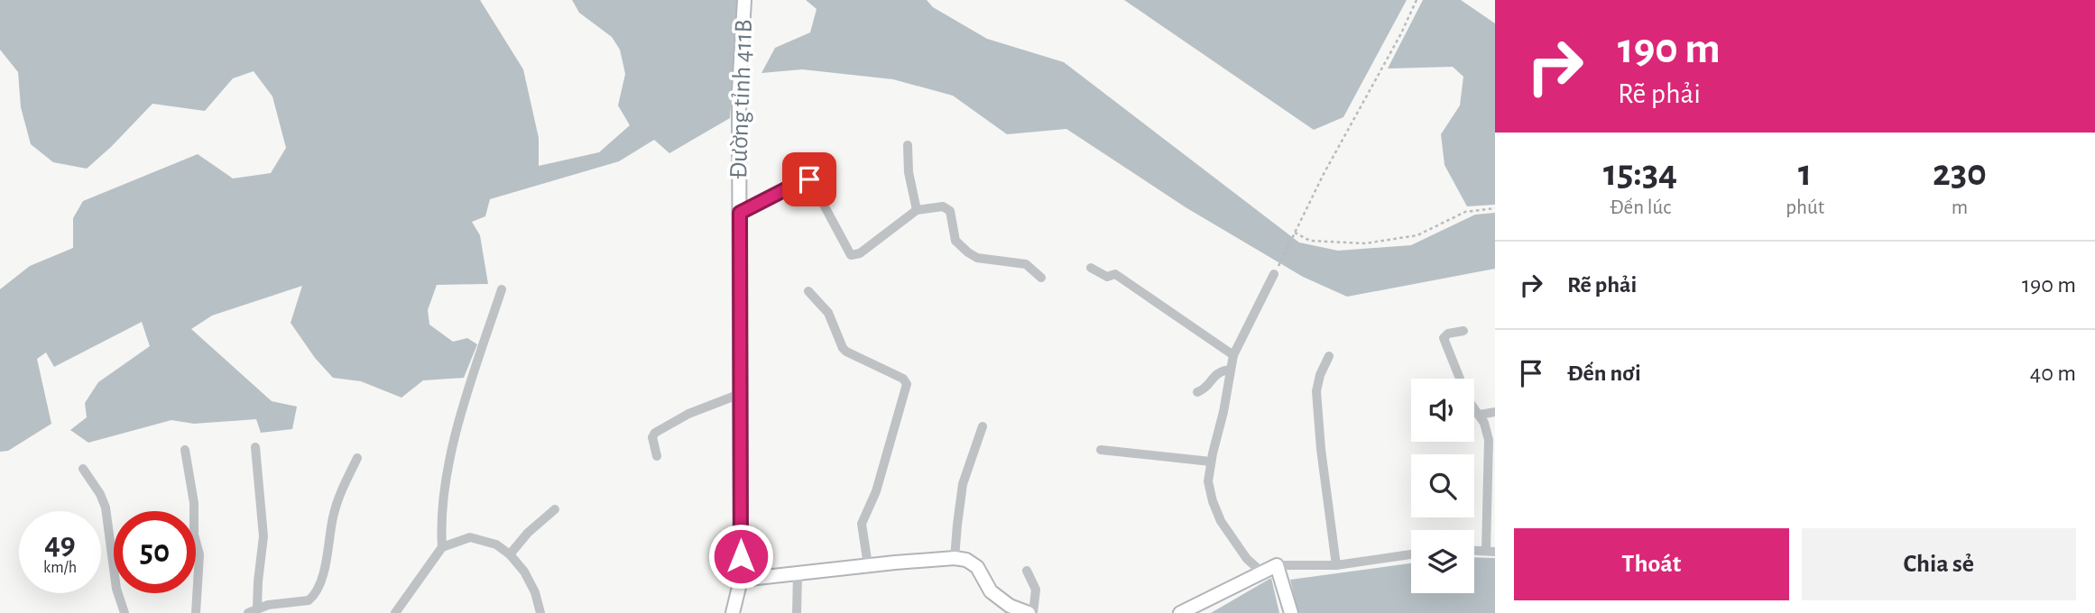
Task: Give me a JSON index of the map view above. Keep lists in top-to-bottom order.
{
  "streets": {
    "main road": ["Đường tỉnh 411B"]
  },
  "page": {
    "turn": ["190 m", "Rẽ phải"],
    "eta": [
      "15:34",
      "Đến lúc",
      "1",
      "phút",
      "230",
      "m"
    ],
    "list": [
      {
        "name": "Rẽ phải",
        "value": "190 m"
      },
      {
        "name": "Đến nơi",
        "value": "40 m"
      }
    ],
    "speed": "49 km/h",
    "limit": "50",
    "buttons": ["Thoát", "Chia sẻ"]
  }
}
